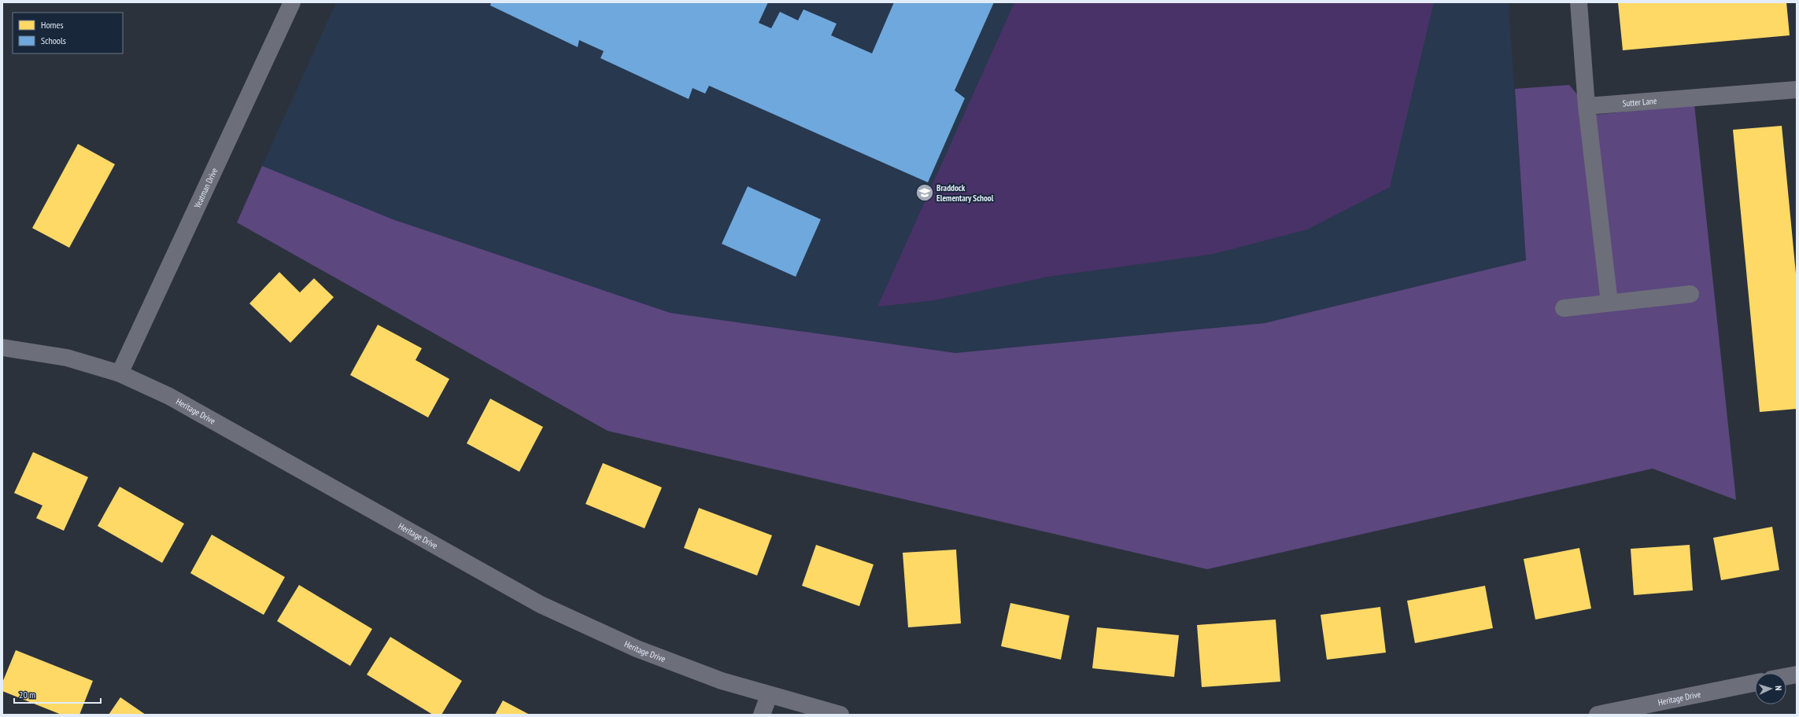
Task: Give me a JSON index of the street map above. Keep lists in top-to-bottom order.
{
  "streets": {
    "street": ["Sutter Lane", "Yeatman Drive", "Heritage Drive"]
  },
  "crossings": [
    ["Yeatman Drive", "Heritage Drive"]
  ],
  "places": {
    "school or university": ["Braddock Elementary School"]
  },
  "legend": ["Homes", "Schools"],
  "scale_bar": "20 m",
  "north": "right"
}
